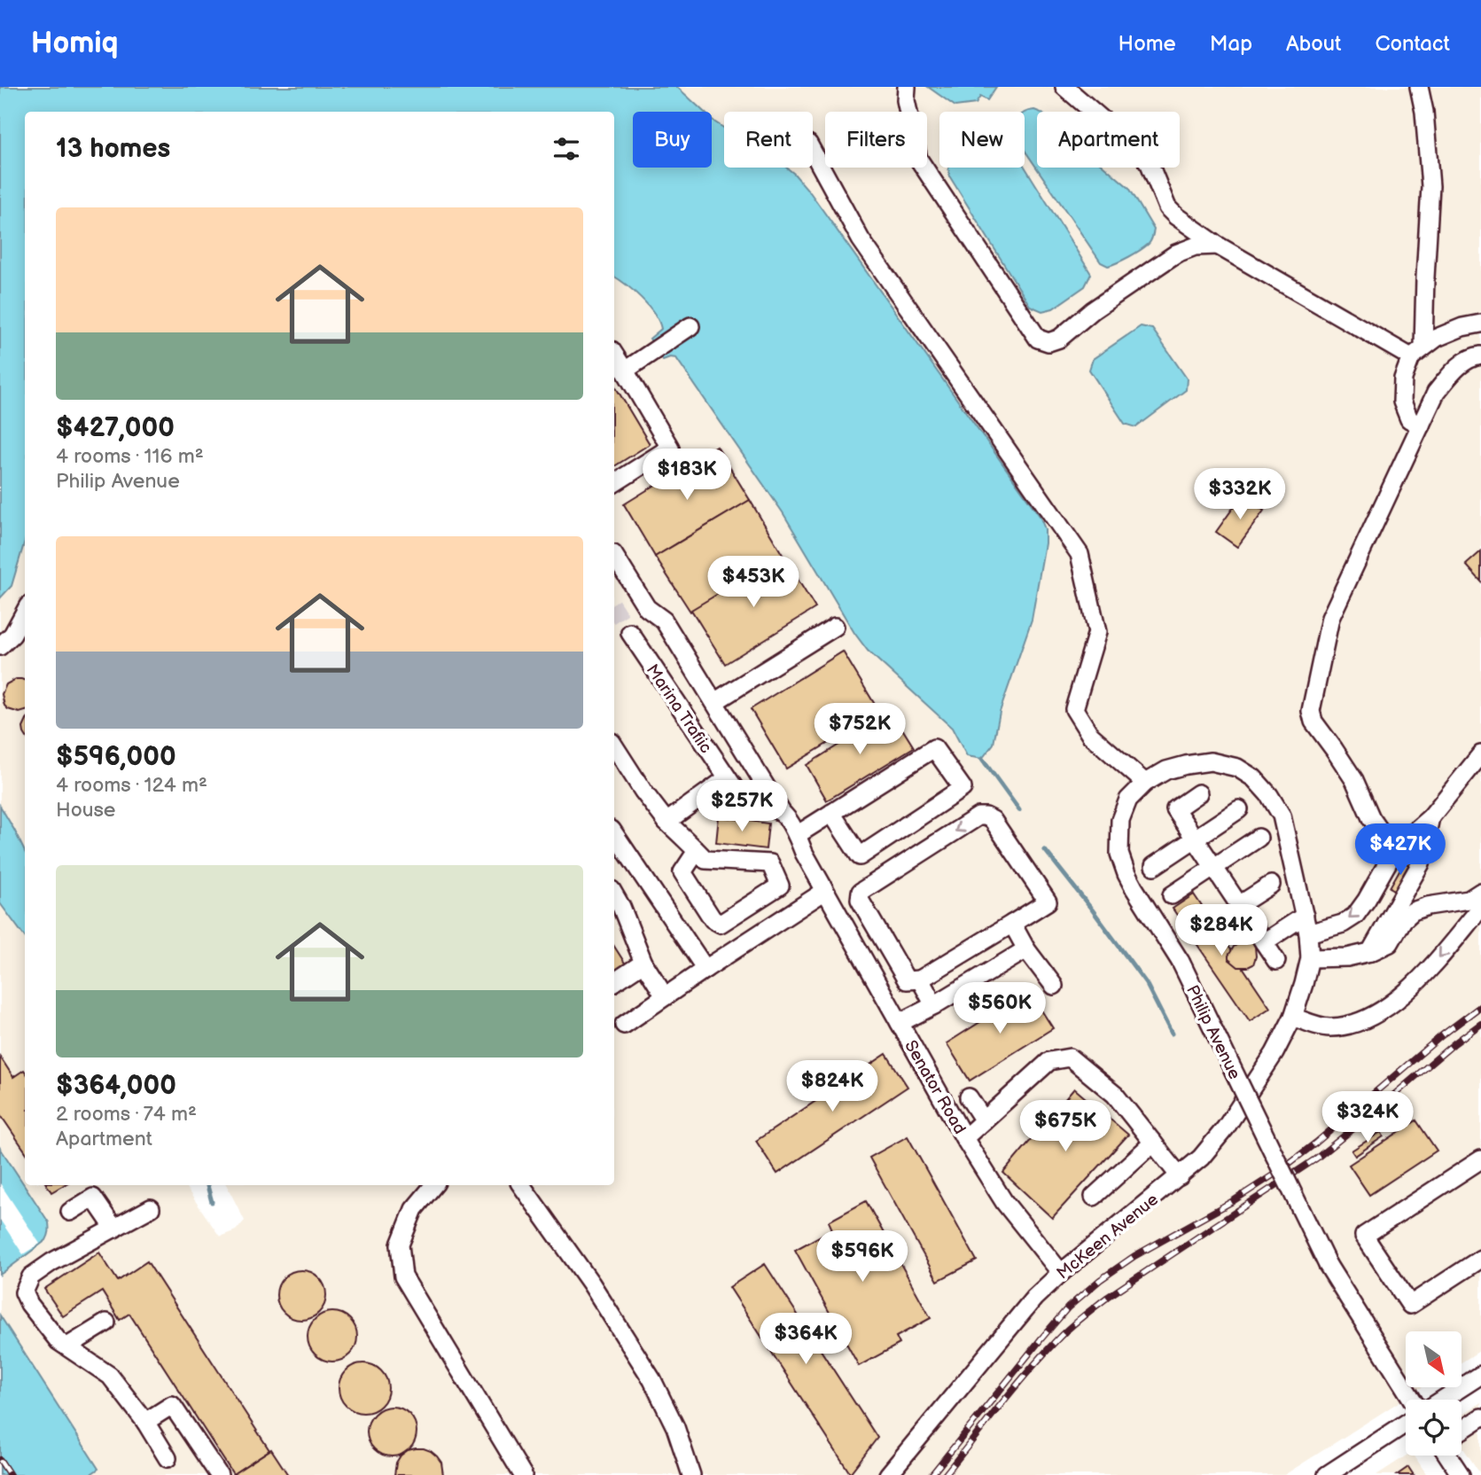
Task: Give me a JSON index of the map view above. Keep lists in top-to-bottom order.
{
  "streets": {
    "street": [
      "Marina Trafiic",
      "Philip Avenue",
      "Senator Road",
      "McKeen Avenue"
    ]
  },
  "crossings": [
    ["Philip Avenue", "McKeen Avenue"],
    ["Senator Road", "McKeen Avenue"]
  ],
  "north": "bottom right",
  "page": {
    "header": "Homiq",
    "nav": [
      "Home",
      "Map",
      "About",
      "Contact"
    ],
    "chip": [
      "Buy",
      "Rent",
      "Filters",
      "New",
      "Apartment"
    ],
    "heading": "13 homes",
    "list": [
      {
        "name": "$427,000",
        "note": "4 rooms · 116 m² · Philip Avenue"
      },
      {
        "name": "$596,000",
        "note": "4 rooms · 124 m² · House"
      },
      {
        "name": "$364,000",
        "note": "2 rooms · 74 m² · Apartment"
      }
    ],
    "price": [
      "$183K",
      "$332K",
      "$453K",
      "$752K",
      "$257K",
      "$427K",
      "$284K",
      "$560K",
      "$824K",
      "$324K",
      "$675K",
      "$596K",
      "$364K"
    ]
  }
}
